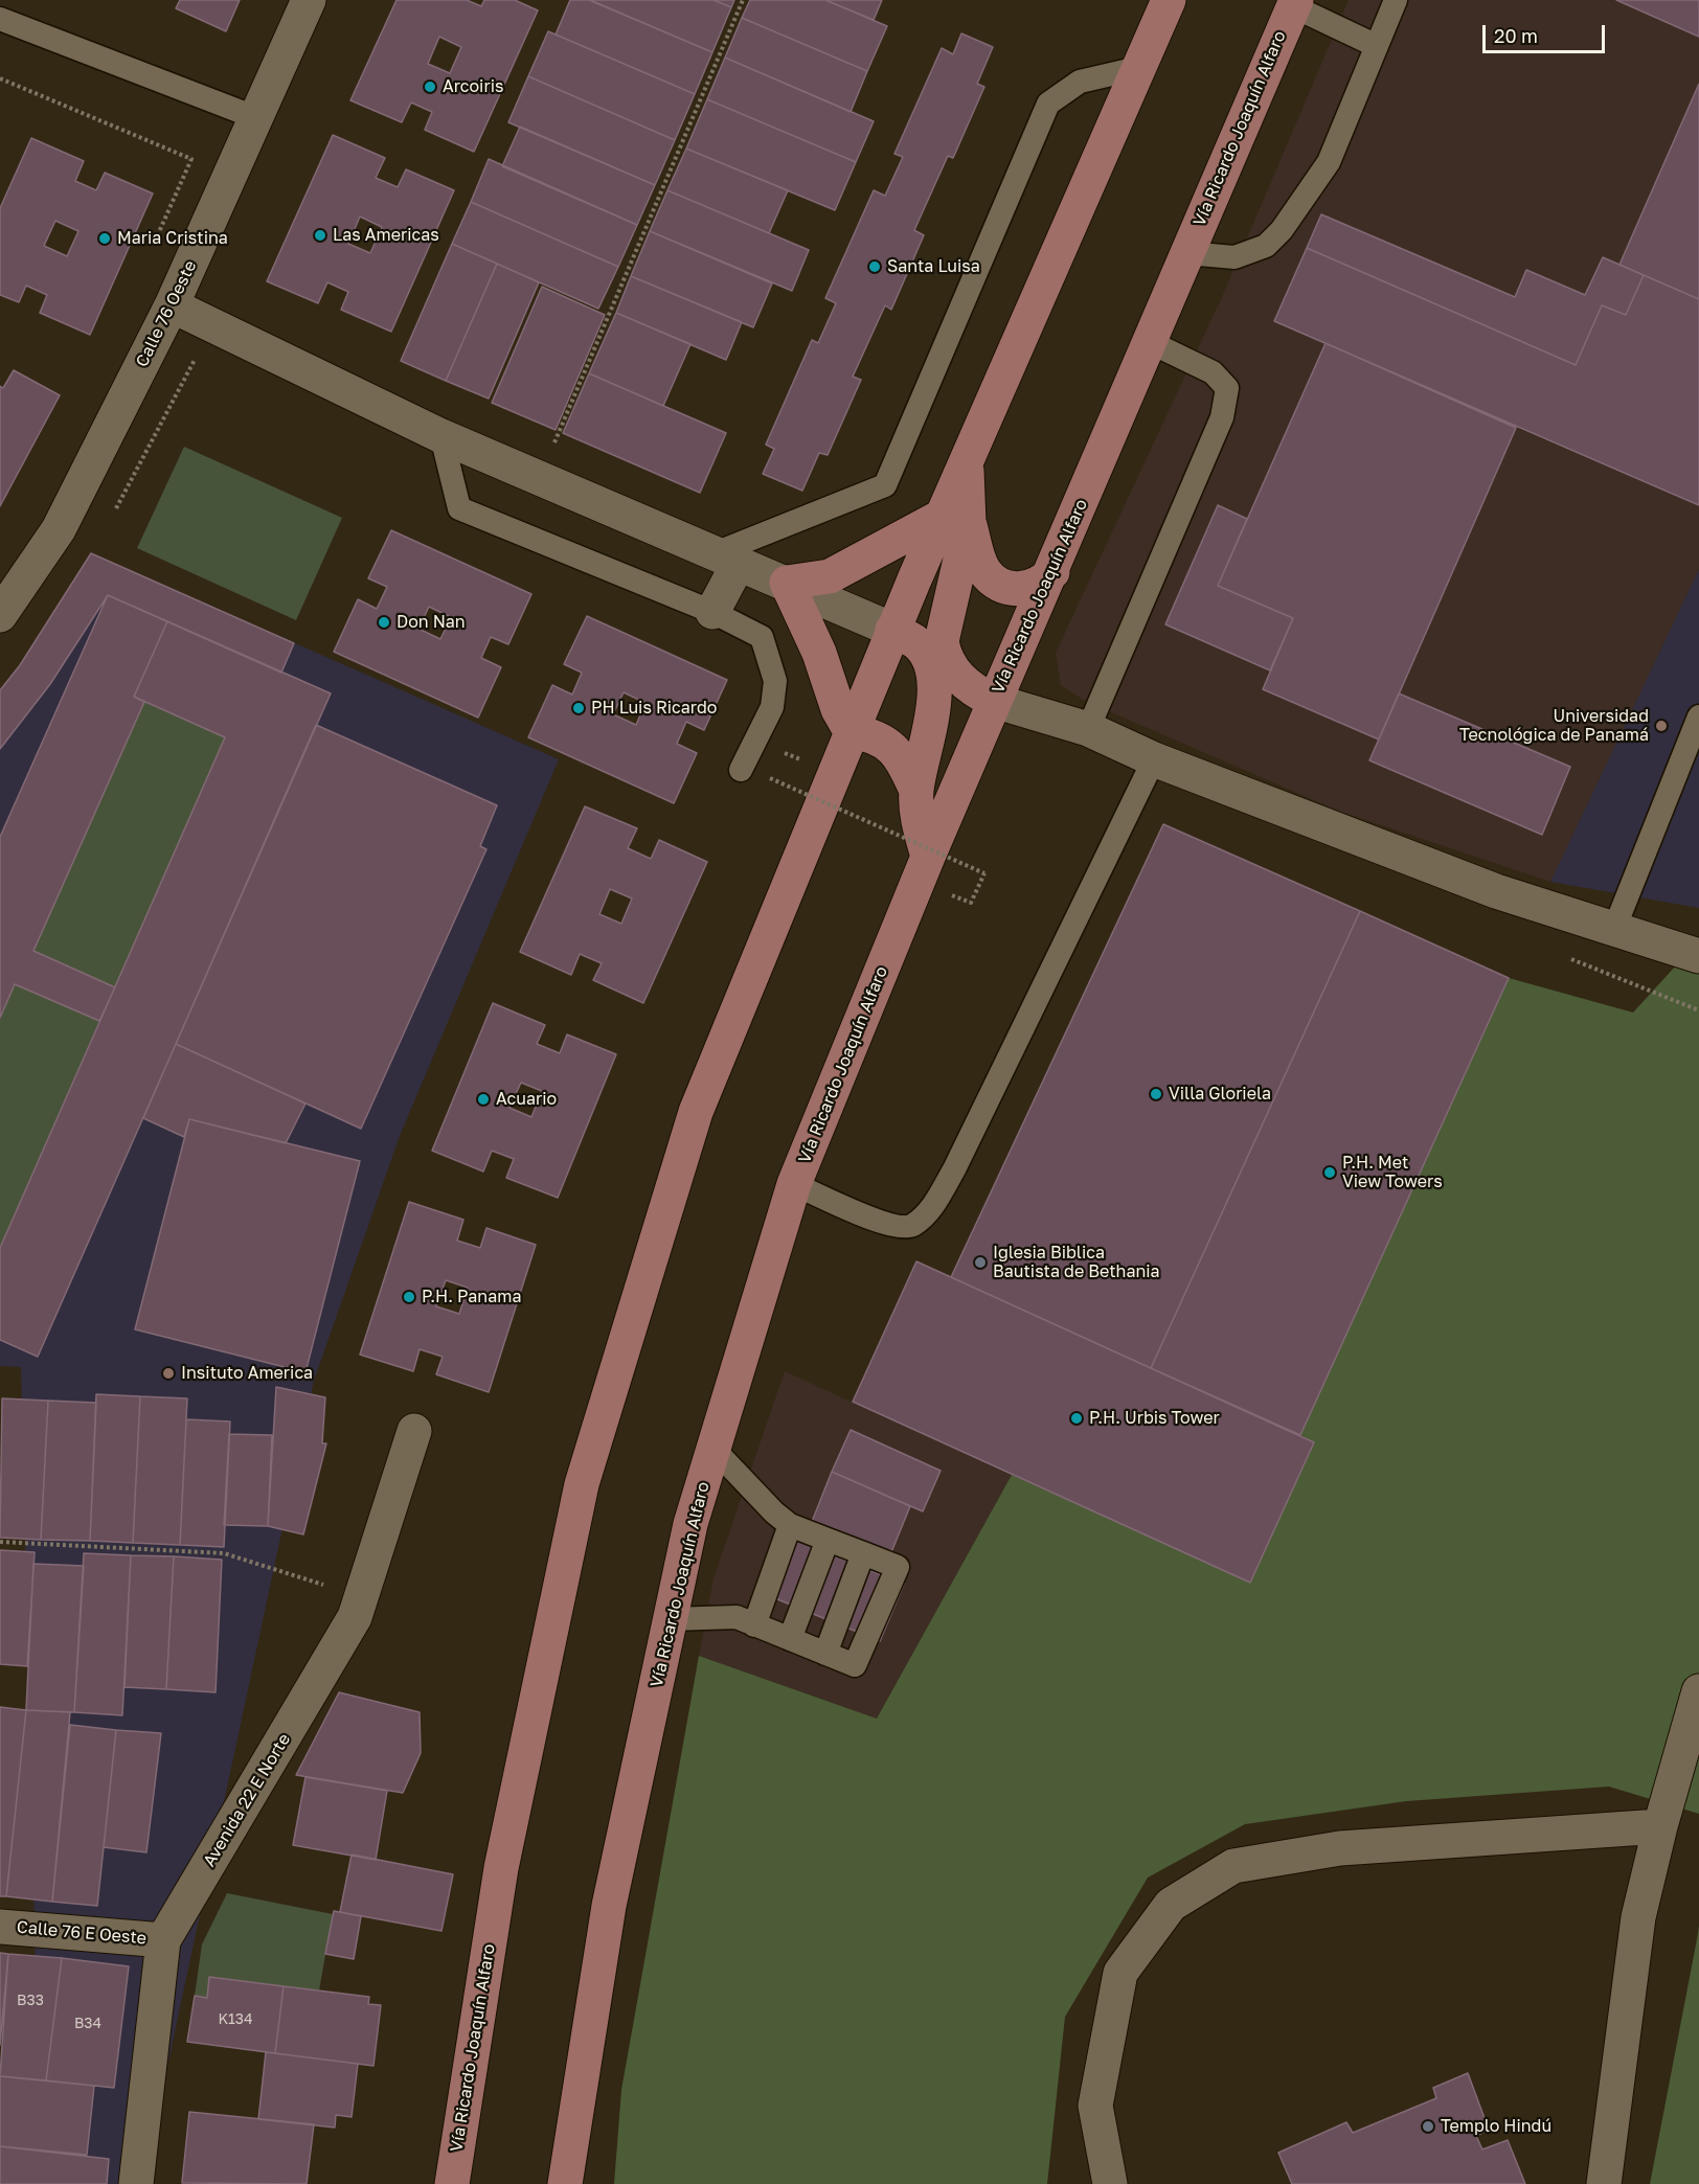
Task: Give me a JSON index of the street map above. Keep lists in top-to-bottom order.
{
  "streets": {
    "main road": ["Vía Ricardo Joaquín Alfaro"],
    "street": ["Calle 76 Oeste", "Avenida 22 E Norte", "Calle 76 E Oeste"]
  },
  "crossings": [
    ["Avenida 22 E Norte", "Calle 76 E Oeste"]
  ],
  "places": [
    "Arcoiris",
    "Las Americas",
    "Maria Cristina",
    "Santa Luisa",
    "Don Nan",
    "PH Luis Ricardo",
    "Universidad Tecnológica de Panamá",
    "Villa Gloriela",
    "Acuario",
    "P.H. Met View Towers",
    "Iglesia Biblica Bautista de Bethania",
    "P.H. Panama",
    "Insituto America",
    "P.H. Urbis Tower",
    "Templo Hindú"
  ],
  "house_numbers": ["B33", "K134", "B34"],
  "scale_bar": "20 m"
}
